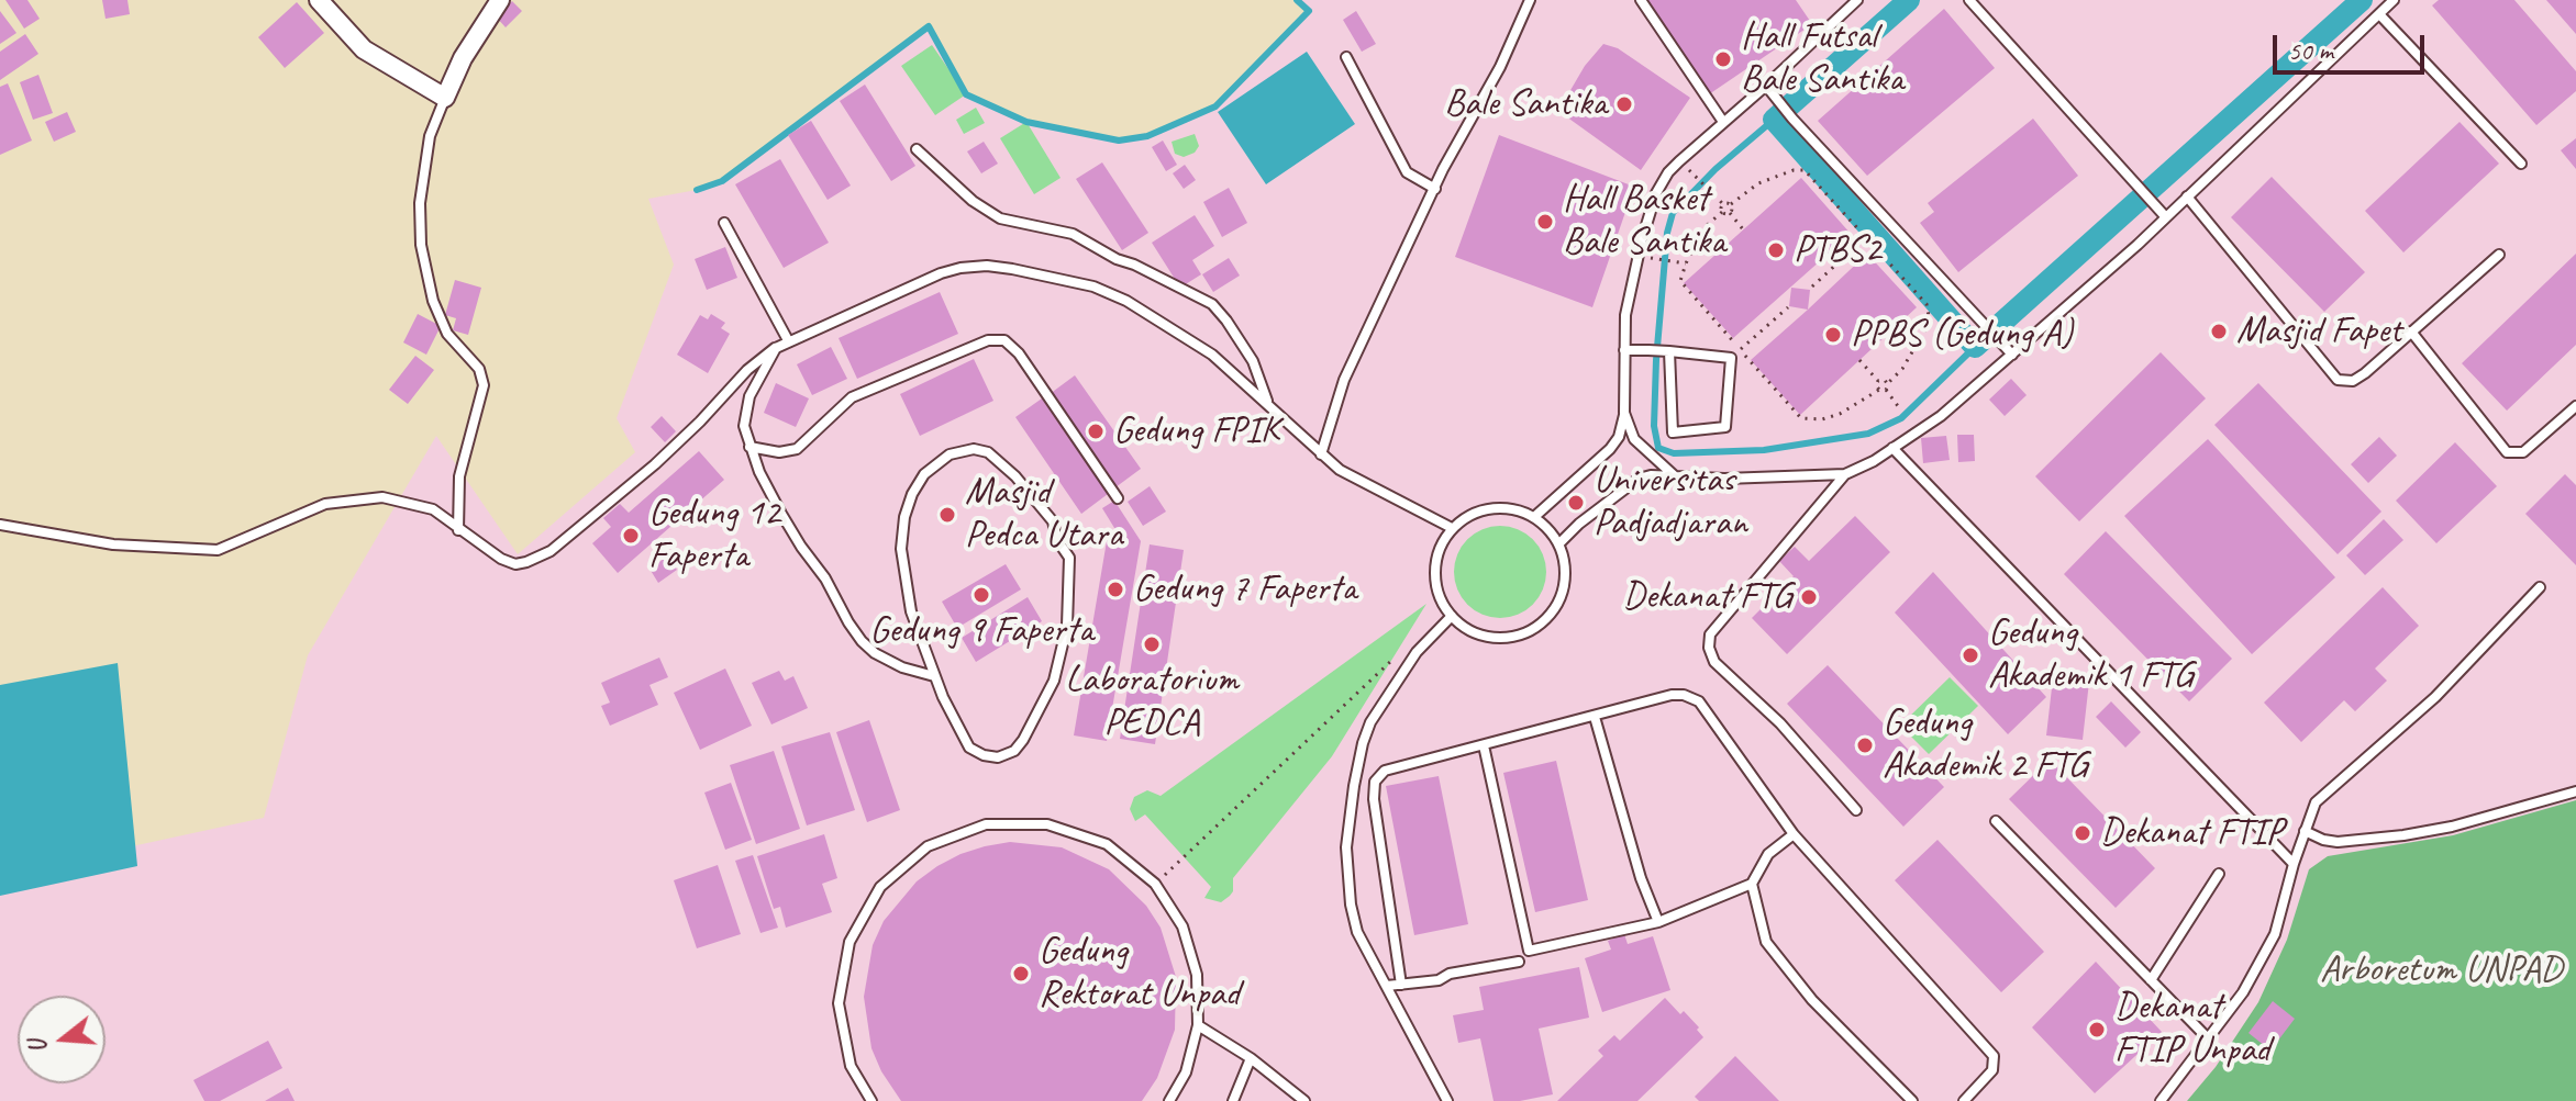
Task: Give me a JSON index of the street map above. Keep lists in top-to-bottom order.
{
  "parks": ["Arboretum UNPAD"],
  "places": [
    "Hall Futsal Bale Santika",
    "Bale Santika",
    "Hall Basket Bale Santika",
    "PTBS2",
    "Masjid Fapet",
    "PPBS (Gedung A)",
    "Gedung FPIK",
    "Universitas Padjadjaran",
    "Masjid Pedca Utara",
    "Gedung 12 Faperta",
    "Gedung 7 Faperta",
    "Gedung 9 Faperta",
    "Dekanat FTG",
    "Laboratorium PEDCA",
    "Gedung Akademik 1 FTG",
    "Gedung Akademik 2 FTG",
    "Dekanat FTIP",
    "Gedung Rektorat Unpad",
    "Dekanat FTIP Unpad"
  ],
  "scale_bar": "50 m",
  "north": "left"
}
